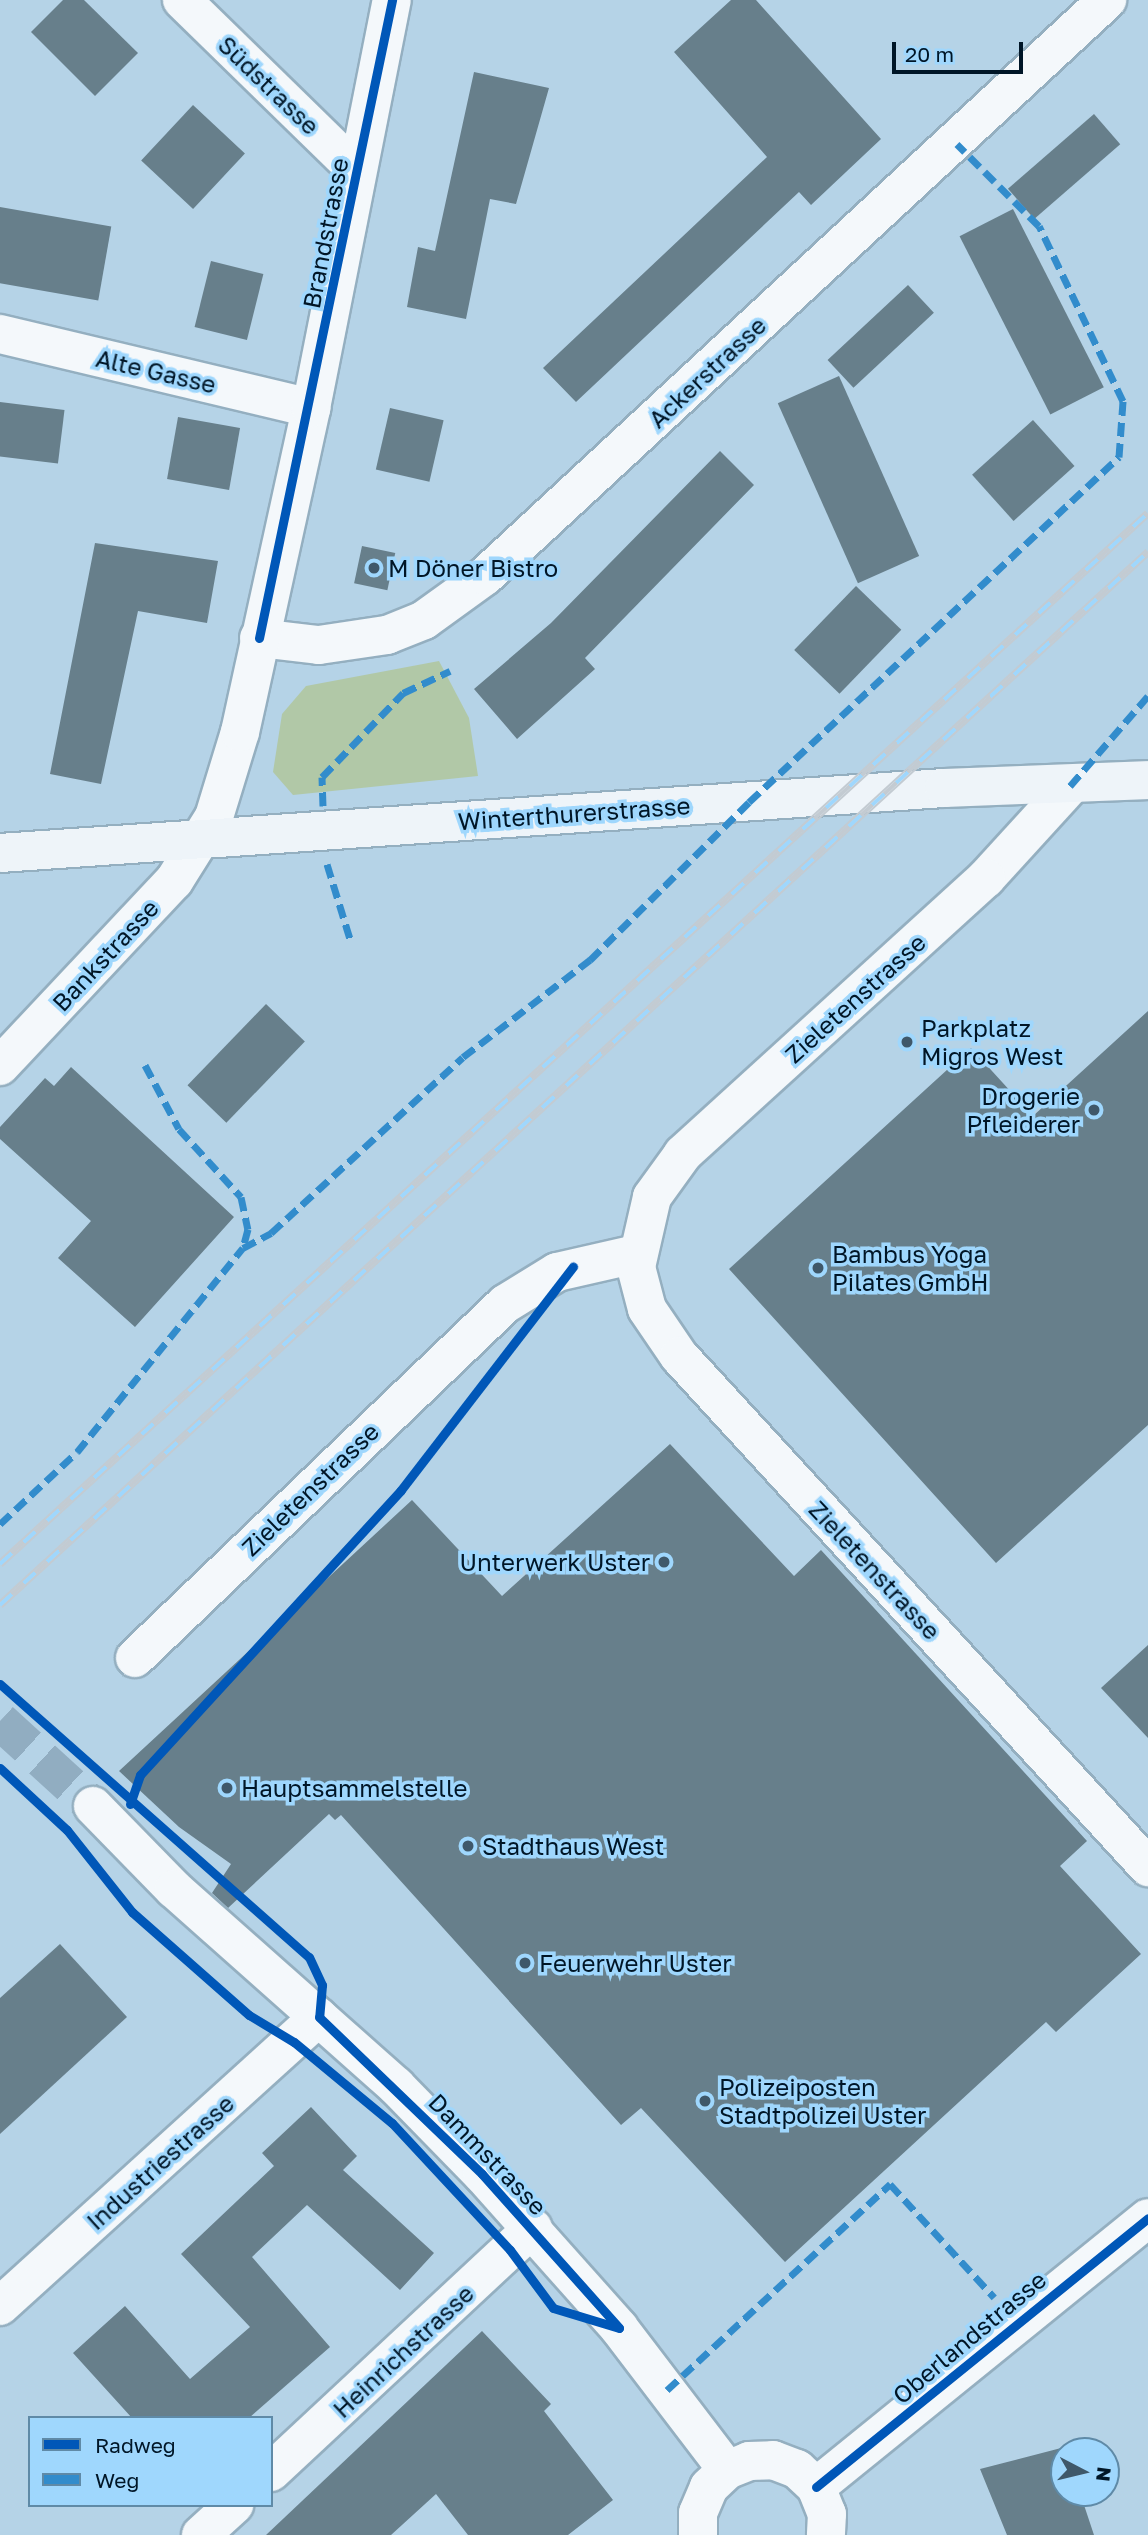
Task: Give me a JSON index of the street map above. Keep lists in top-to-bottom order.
{
  "streets": {
    "main road": ["Winterthurerstrasse"],
    "street": [
      "Südstrasse",
      "Brandstrasse",
      "Alte Gasse",
      "Ackerstrasse",
      "Bankstrasse",
      "Zieletenstrasse",
      "Dammstrasse",
      "Industriestrasse",
      "Oberlandstrasse",
      "Heinrichstrasse"
    ]
  },
  "crossings": [
    ["Südstrasse", "Brandstrasse"],
    ["Brandstrasse", "Alte Gasse"],
    ["Brandstrasse", "Ackerstrasse"],
    ["Brandstrasse", "Winterthurerstrasse"],
    ["Brandstrasse", "Bankstrasse"],
    ["Winterthurerstrasse", "Bankstrasse"],
    ["Winterthurerstrasse", "Zieletenstrasse"],
    ["Dammstrasse", "Industriestrasse"],
    ["Dammstrasse", "Heinrichstrasse"]
  ],
  "places": [
    "M Döner Bistro",
    "Parkplatz Migros West",
    "Drogerie Pfleiderer",
    "Bambus Yoga Pilates GmbH",
    "Unterwerk Uster",
    "Hauptsammelstelle",
    "Stadthaus West",
    "Feuerwehr Uster",
    "Polizeiposten Stadtpolizei Uster"
  ],
  "legend": ["Radweg", "Weg"],
  "scale_bar": "20 m",
  "north": "right"
}
